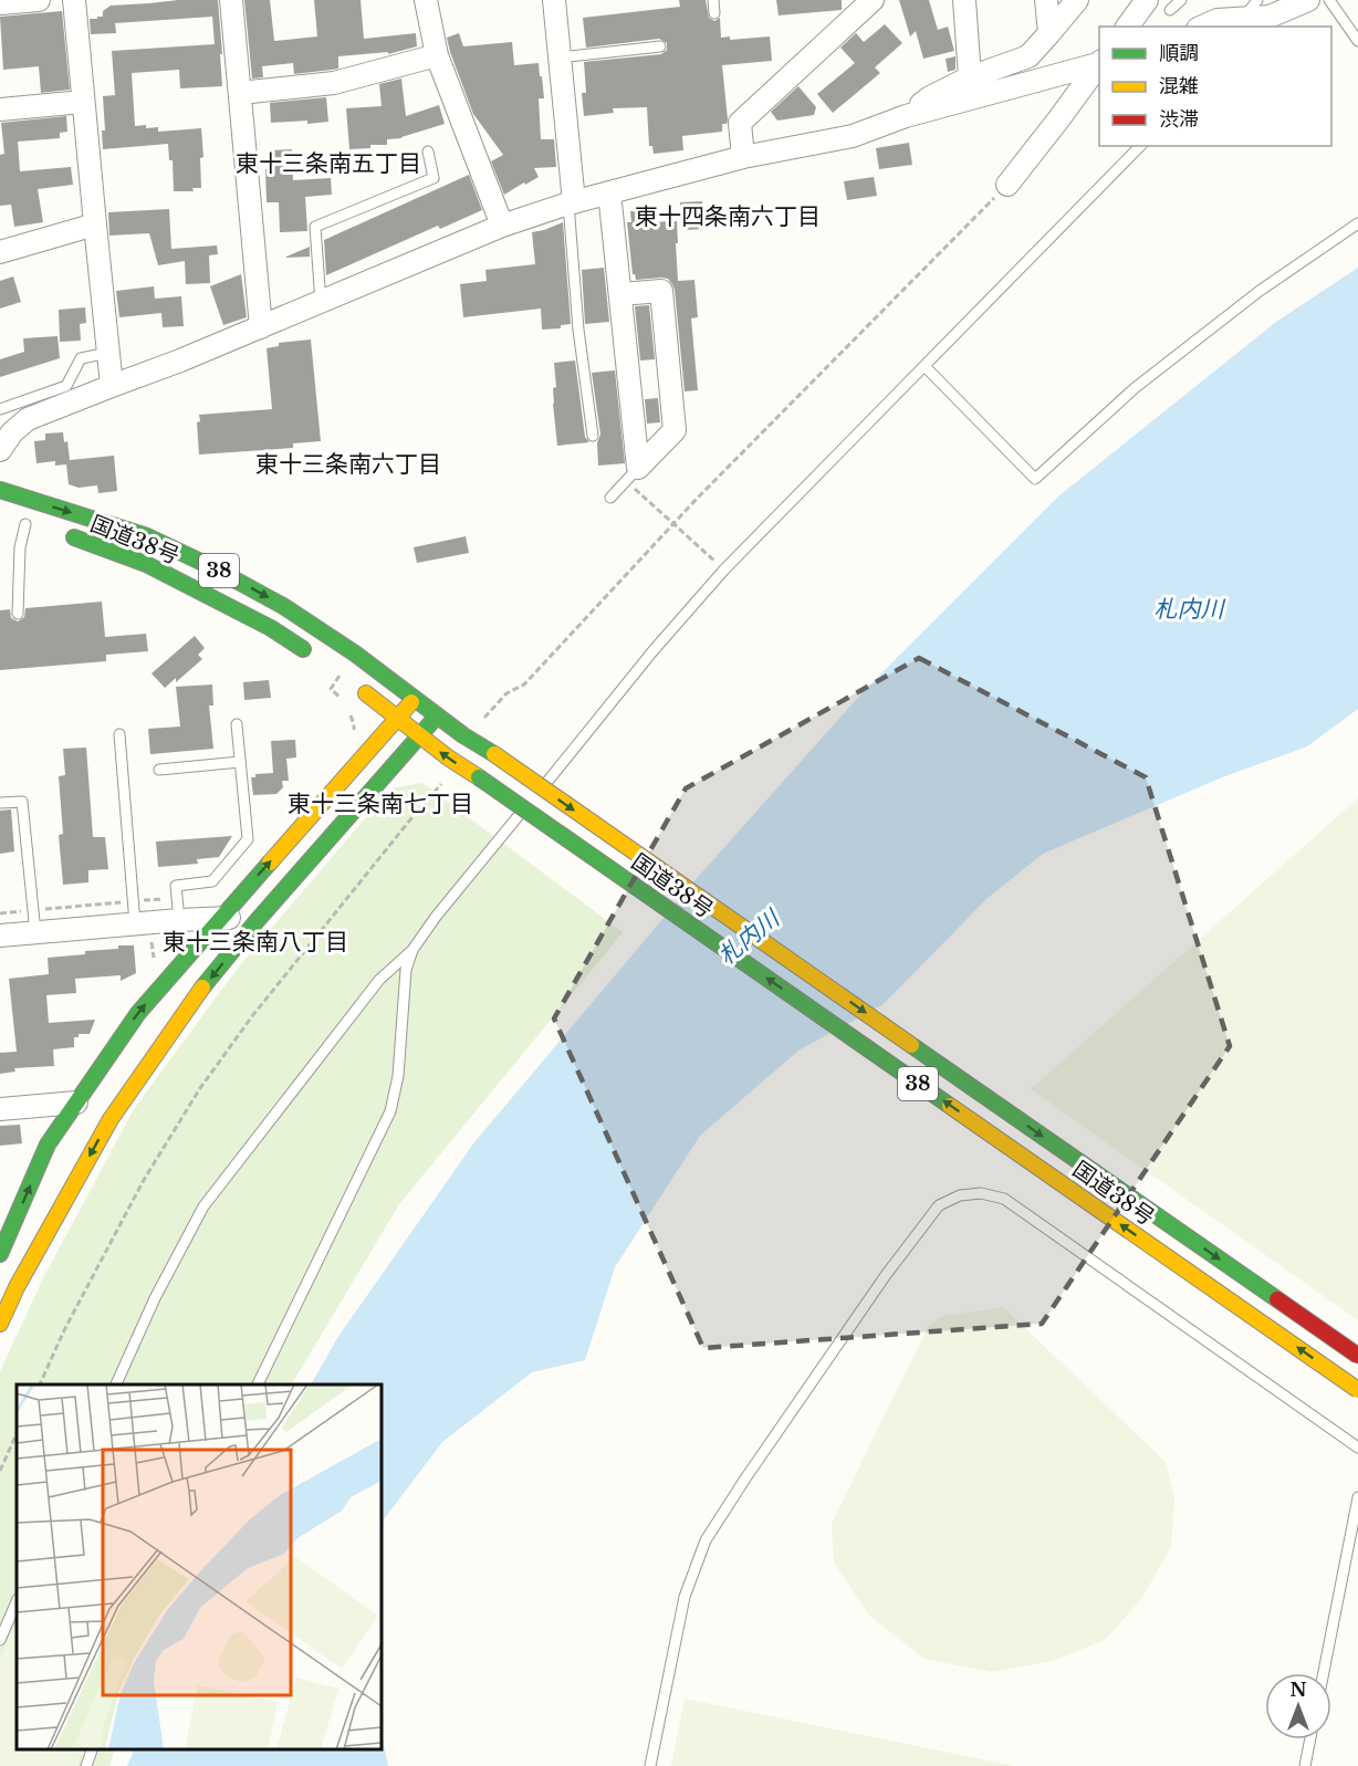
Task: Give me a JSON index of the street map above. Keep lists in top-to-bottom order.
{
  "streets": {
    "main road": ["国道38号", "38"]
  },
  "districts": [
    "東十三条南五丁目",
    "東十四条南六丁目",
    "東十三条南六丁目",
    "東十三条南七丁目",
    "東十三条南八丁目"
  ],
  "water": ["札内川"],
  "legend": ["順調", "混雑", "渋滞"],
  "north": "top"
}
